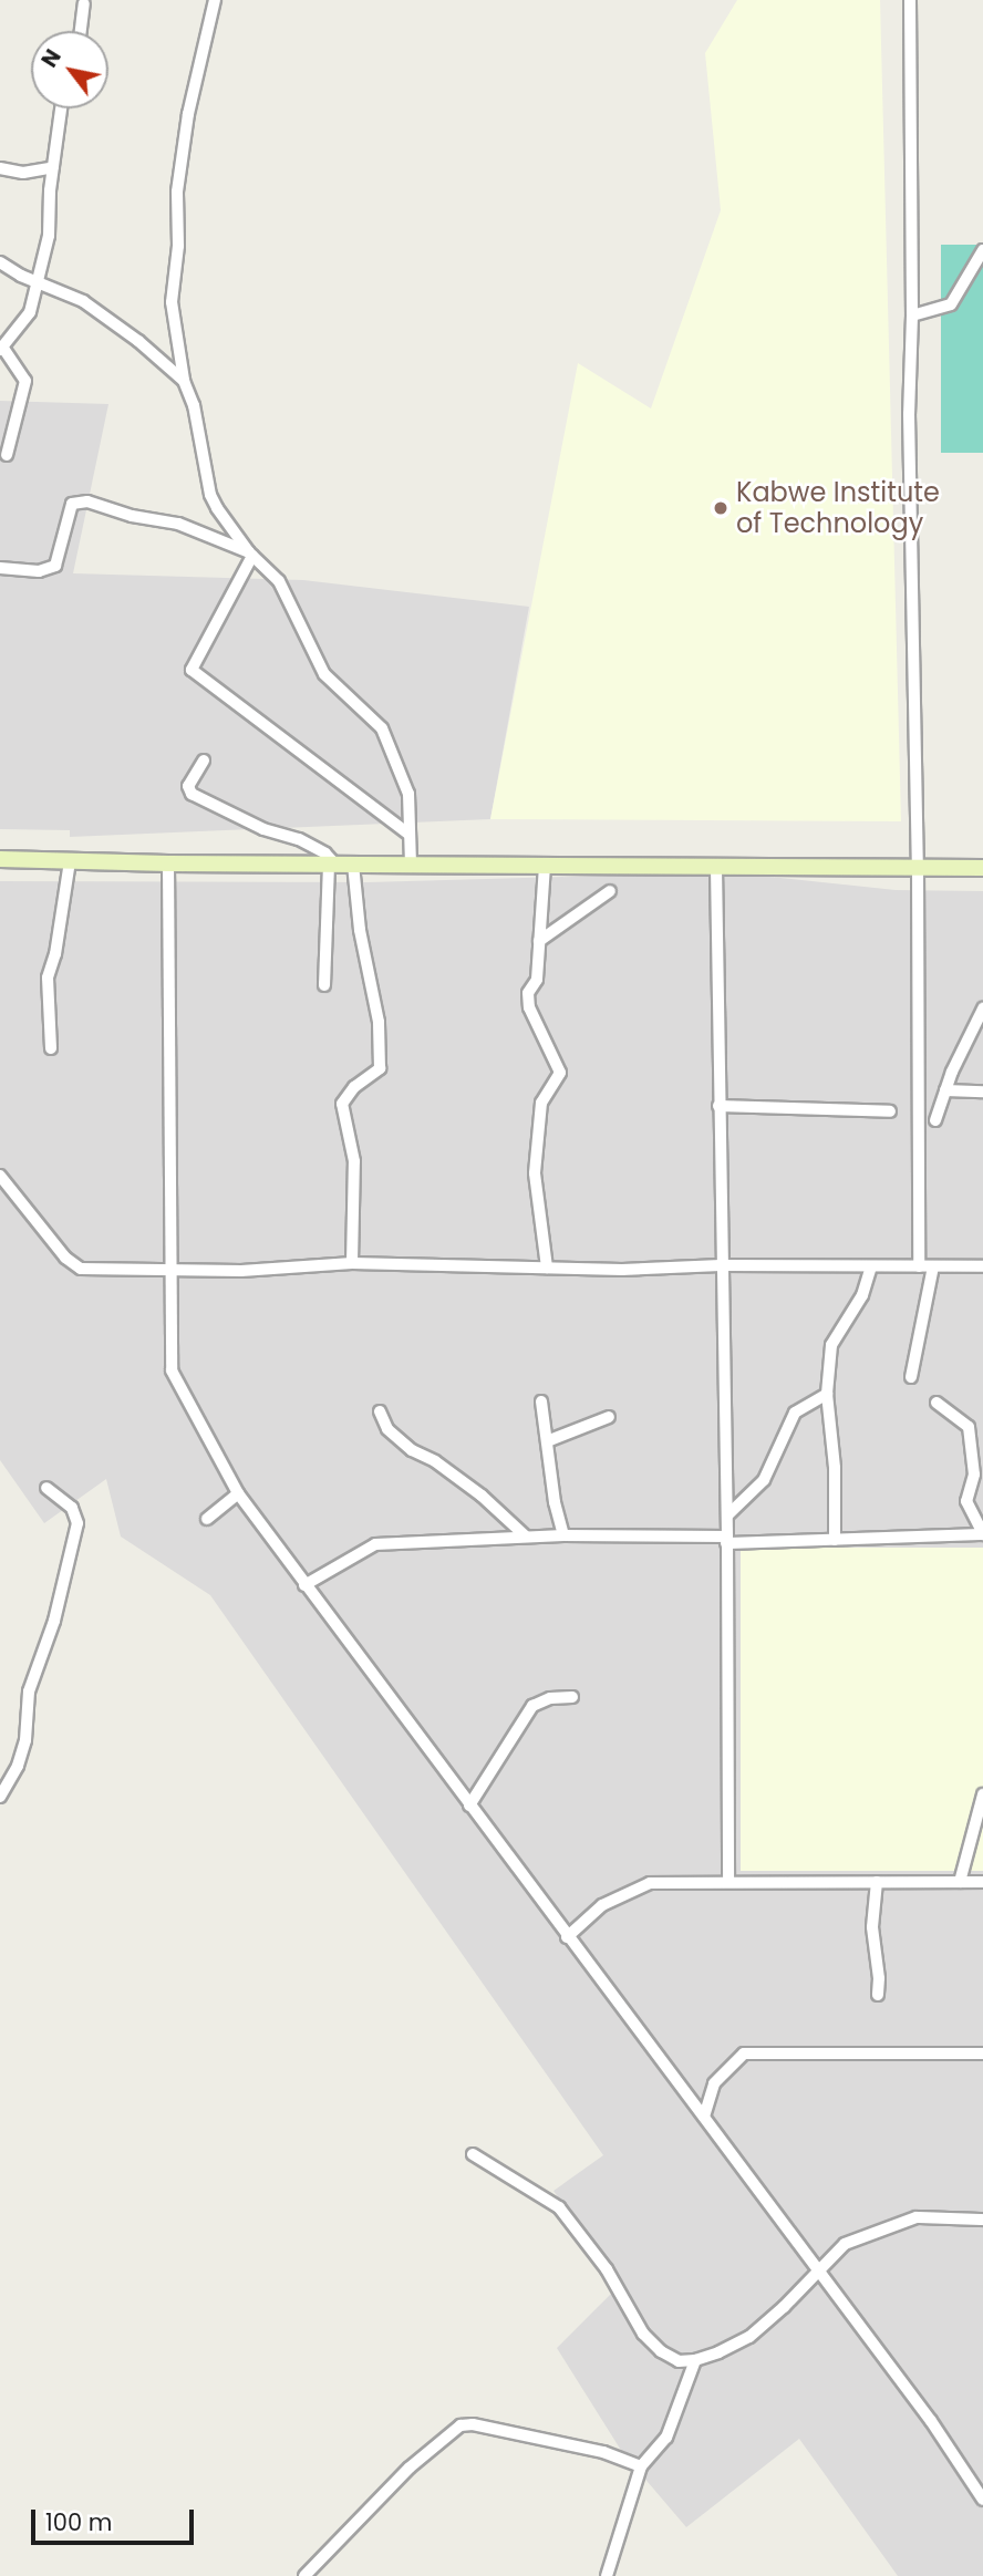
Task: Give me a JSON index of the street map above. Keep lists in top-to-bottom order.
{
  "places": ["Kabwe Institute of Technology"],
  "scale_bar": "100 m",
  "north": "top left"
}
